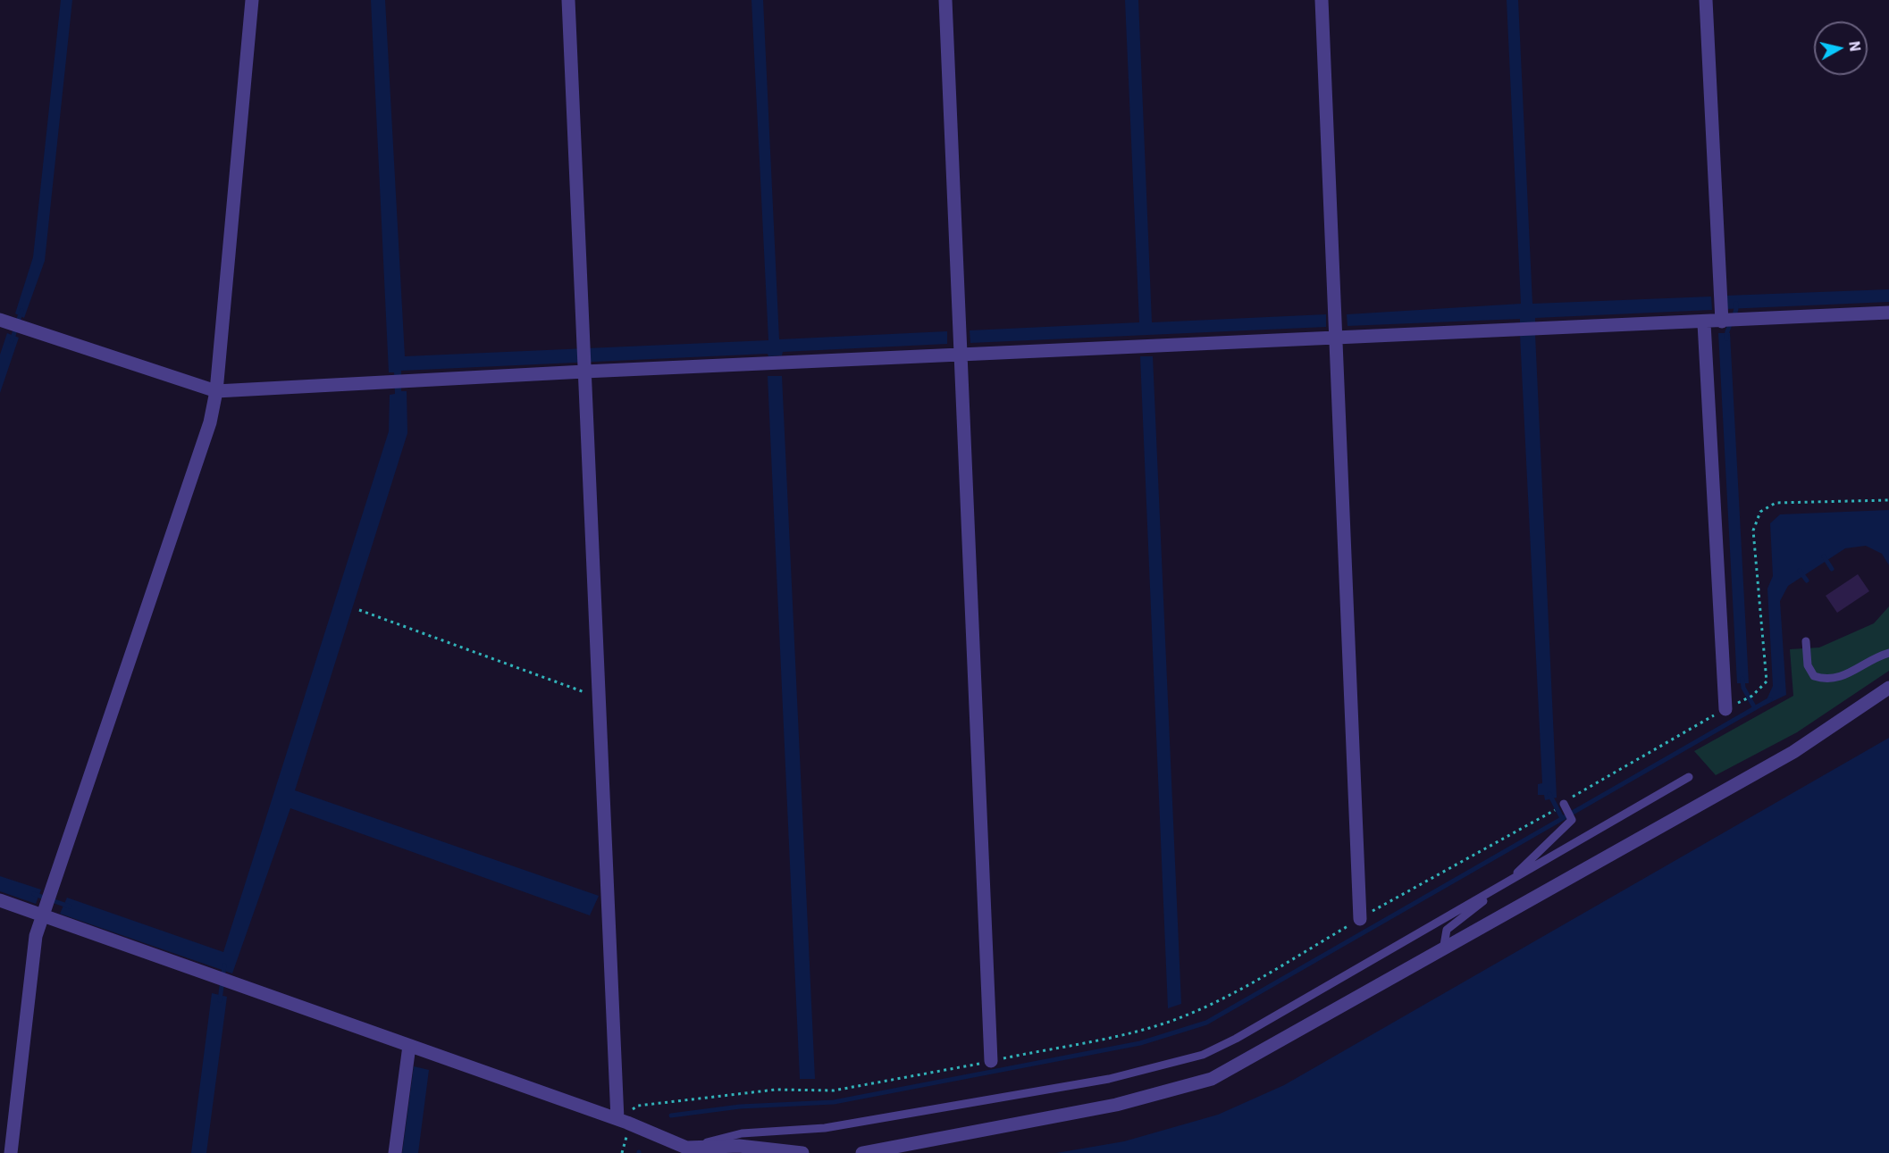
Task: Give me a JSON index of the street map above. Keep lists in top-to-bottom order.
{
  "north": "right"
}
